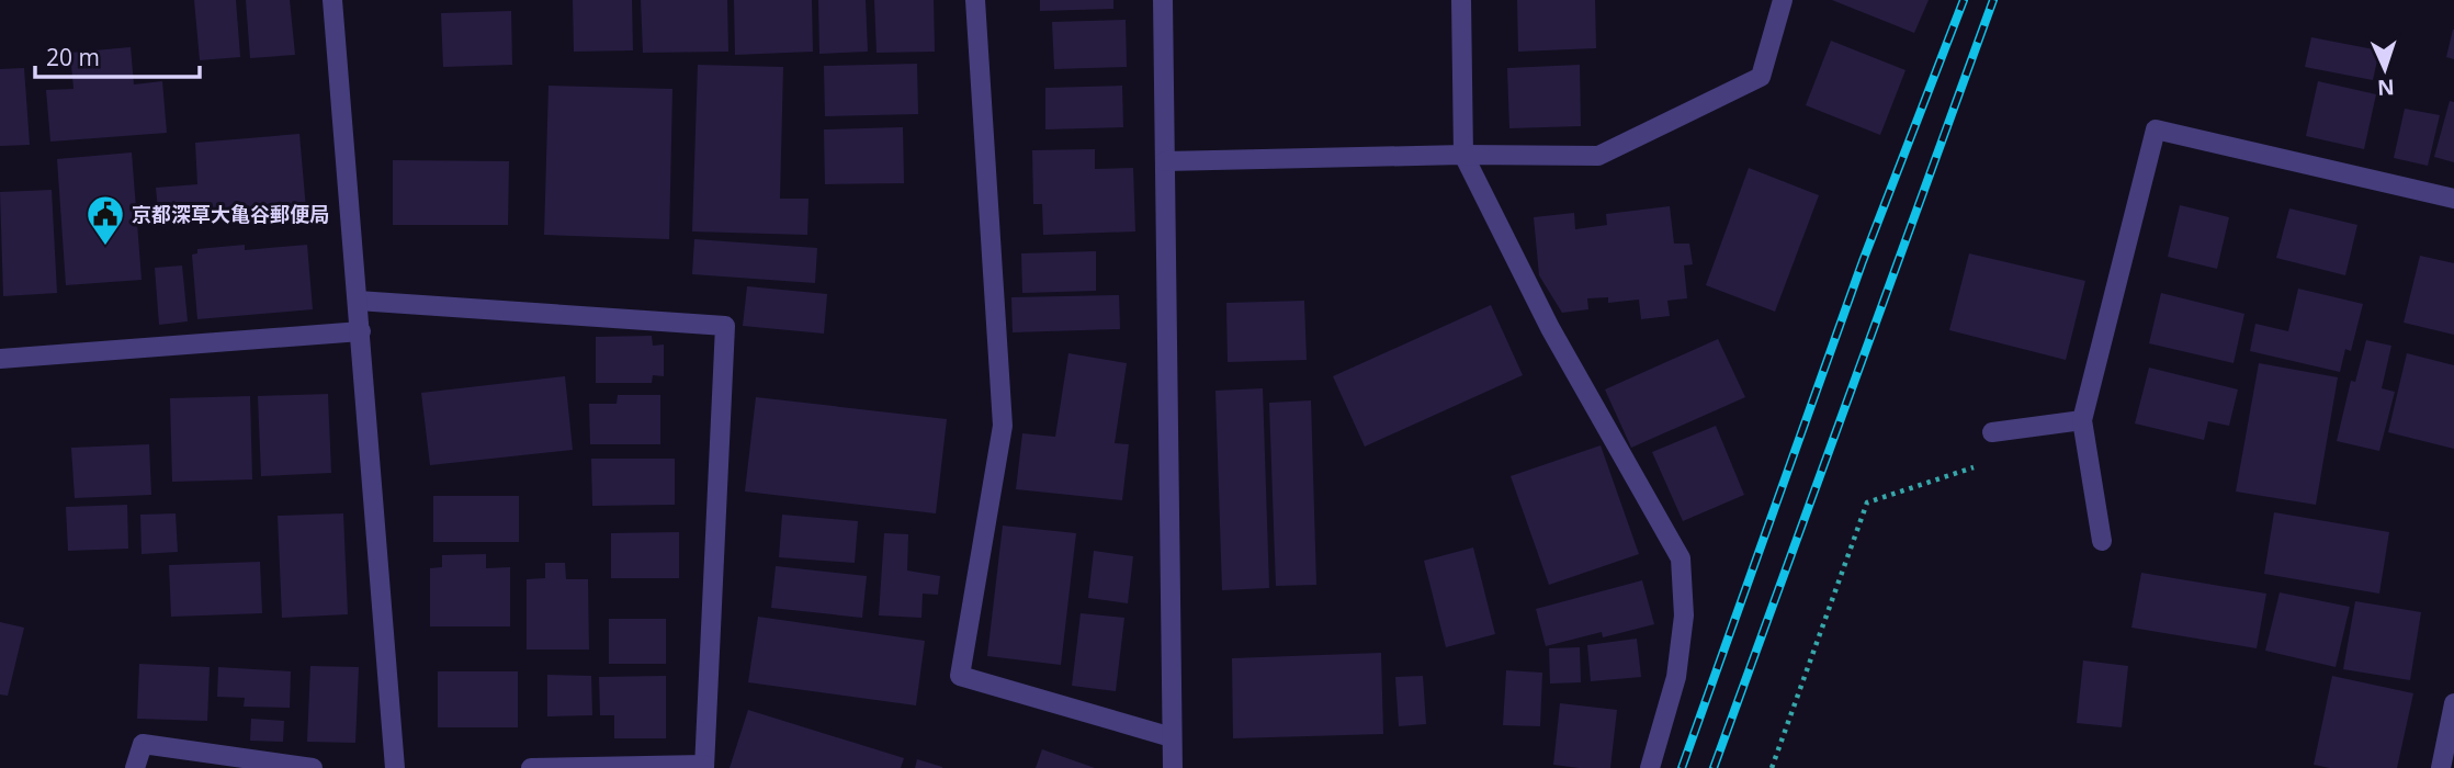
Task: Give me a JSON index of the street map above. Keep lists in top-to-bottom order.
{
  "places": {
    "public building": ["京都深草大亀谷郵便局"]
  },
  "scale_bar": "20 m",
  "north": "bottom"
}
